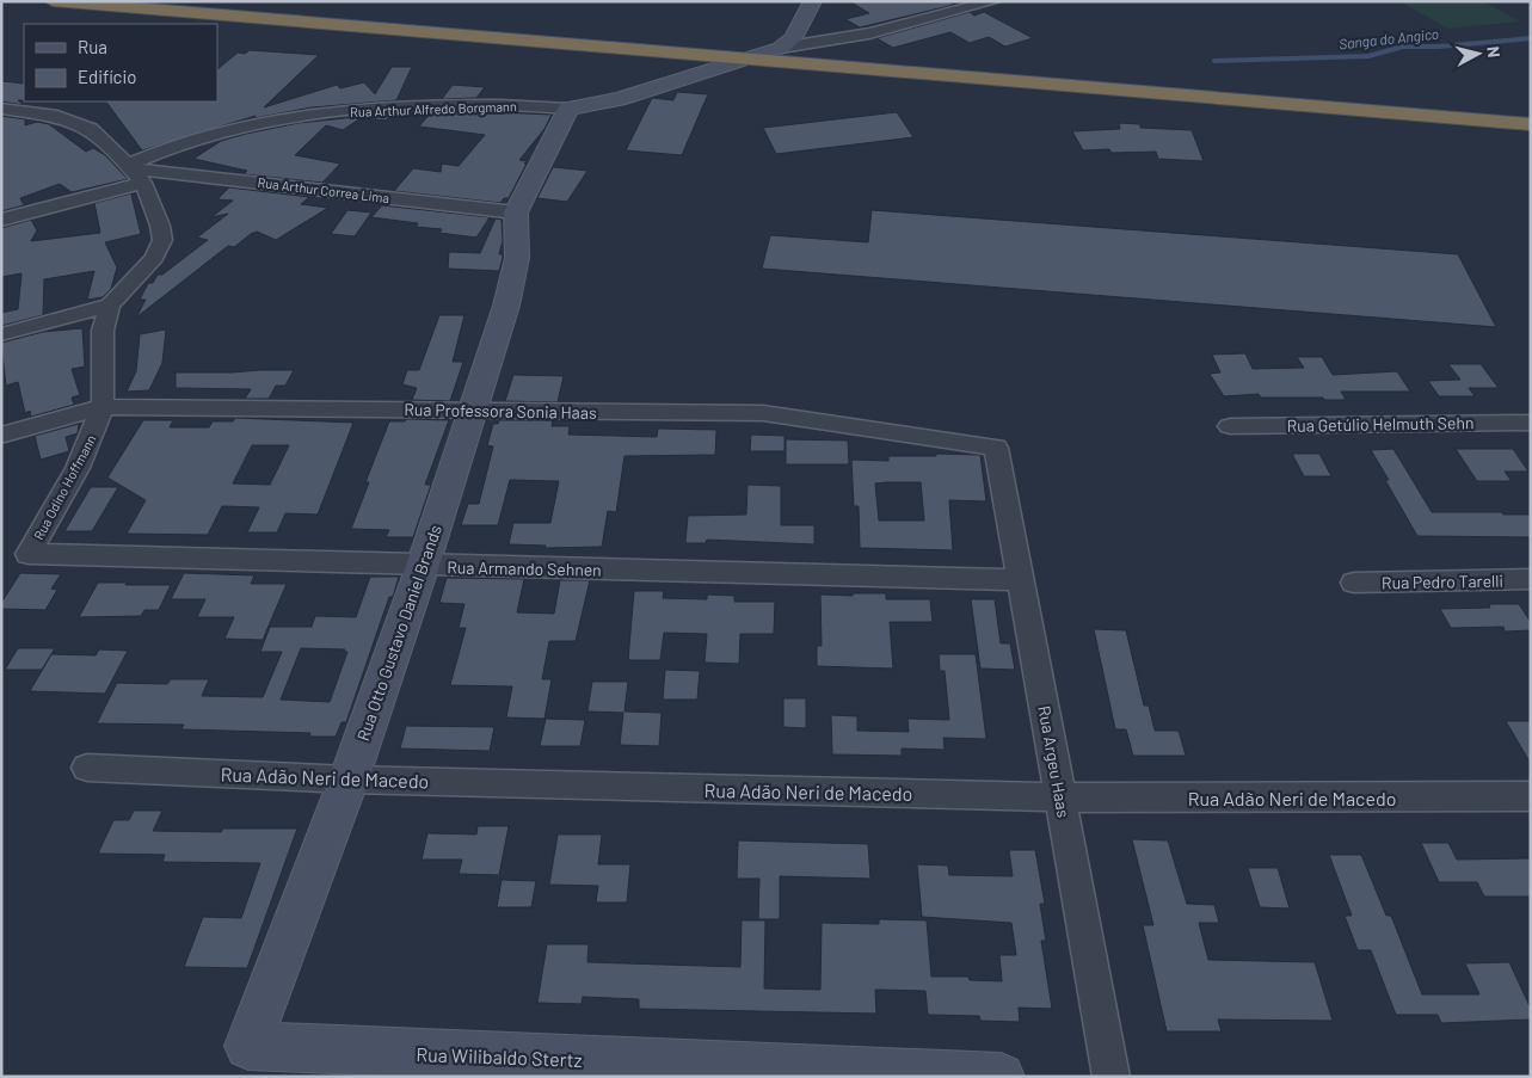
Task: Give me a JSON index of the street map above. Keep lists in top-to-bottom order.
{
  "streets": {
    "street": [
      "Rua Arthur Alfredo Borgmann",
      "Rua Arthur Correa Lima",
      "Rua Professora Sonia Haas",
      "Rua Getúlio Helmuth Sehn",
      "Rua Odino Hoffmann",
      "Rua Armando Sehnen",
      "Rua Pedro Tarelli",
      "Rua Otto Gustavo Daniel Brands",
      "Rua Argeu Haas",
      "Rua Adão Neri de Macedo",
      "Rua Wilibaldo Stertz"
    ]
  },
  "crossings": [
    ["Rua Arthur Alfredo Borgmann", "Rua Arthur Correa Lima"],
    ["Rua Arthur Alfredo Borgmann", "Rua Odino Hoffmann"],
    ["Rua Arthur Correa Lima", "Rua Odino Hoffmann"],
    ["Rua Arthur Correa Lima", "Rua Otto Gustavo Daniel Brands"],
    ["Rua Professora Sonia Haas", "Rua Odino Hoffmann"],
    ["Rua Professora Sonia Haas", "Rua Otto Gustavo Daniel Brands"],
    ["Rua Professora Sonia Haas", "Rua Argeu Haas"],
    ["Rua Odino Hoffmann", "Rua Armando Sehnen"],
    ["Rua Armando Sehnen", "Rua Otto Gustavo Daniel Brands"],
    ["Rua Armando Sehnen", "Rua Argeu Haas"],
    ["Rua Otto Gustavo Daniel Brands", "Rua Adão Neri de Macedo"],
    ["Rua Otto Gustavo Daniel Brands", "Rua Wilibaldo Stertz"],
    ["Rua Argeu Haas", "Rua Adão Neri de Macedo"]
  ],
  "water": ["Sanga do Angico"],
  "legend": ["Rua", "Edifício"],
  "north": "right"
}
